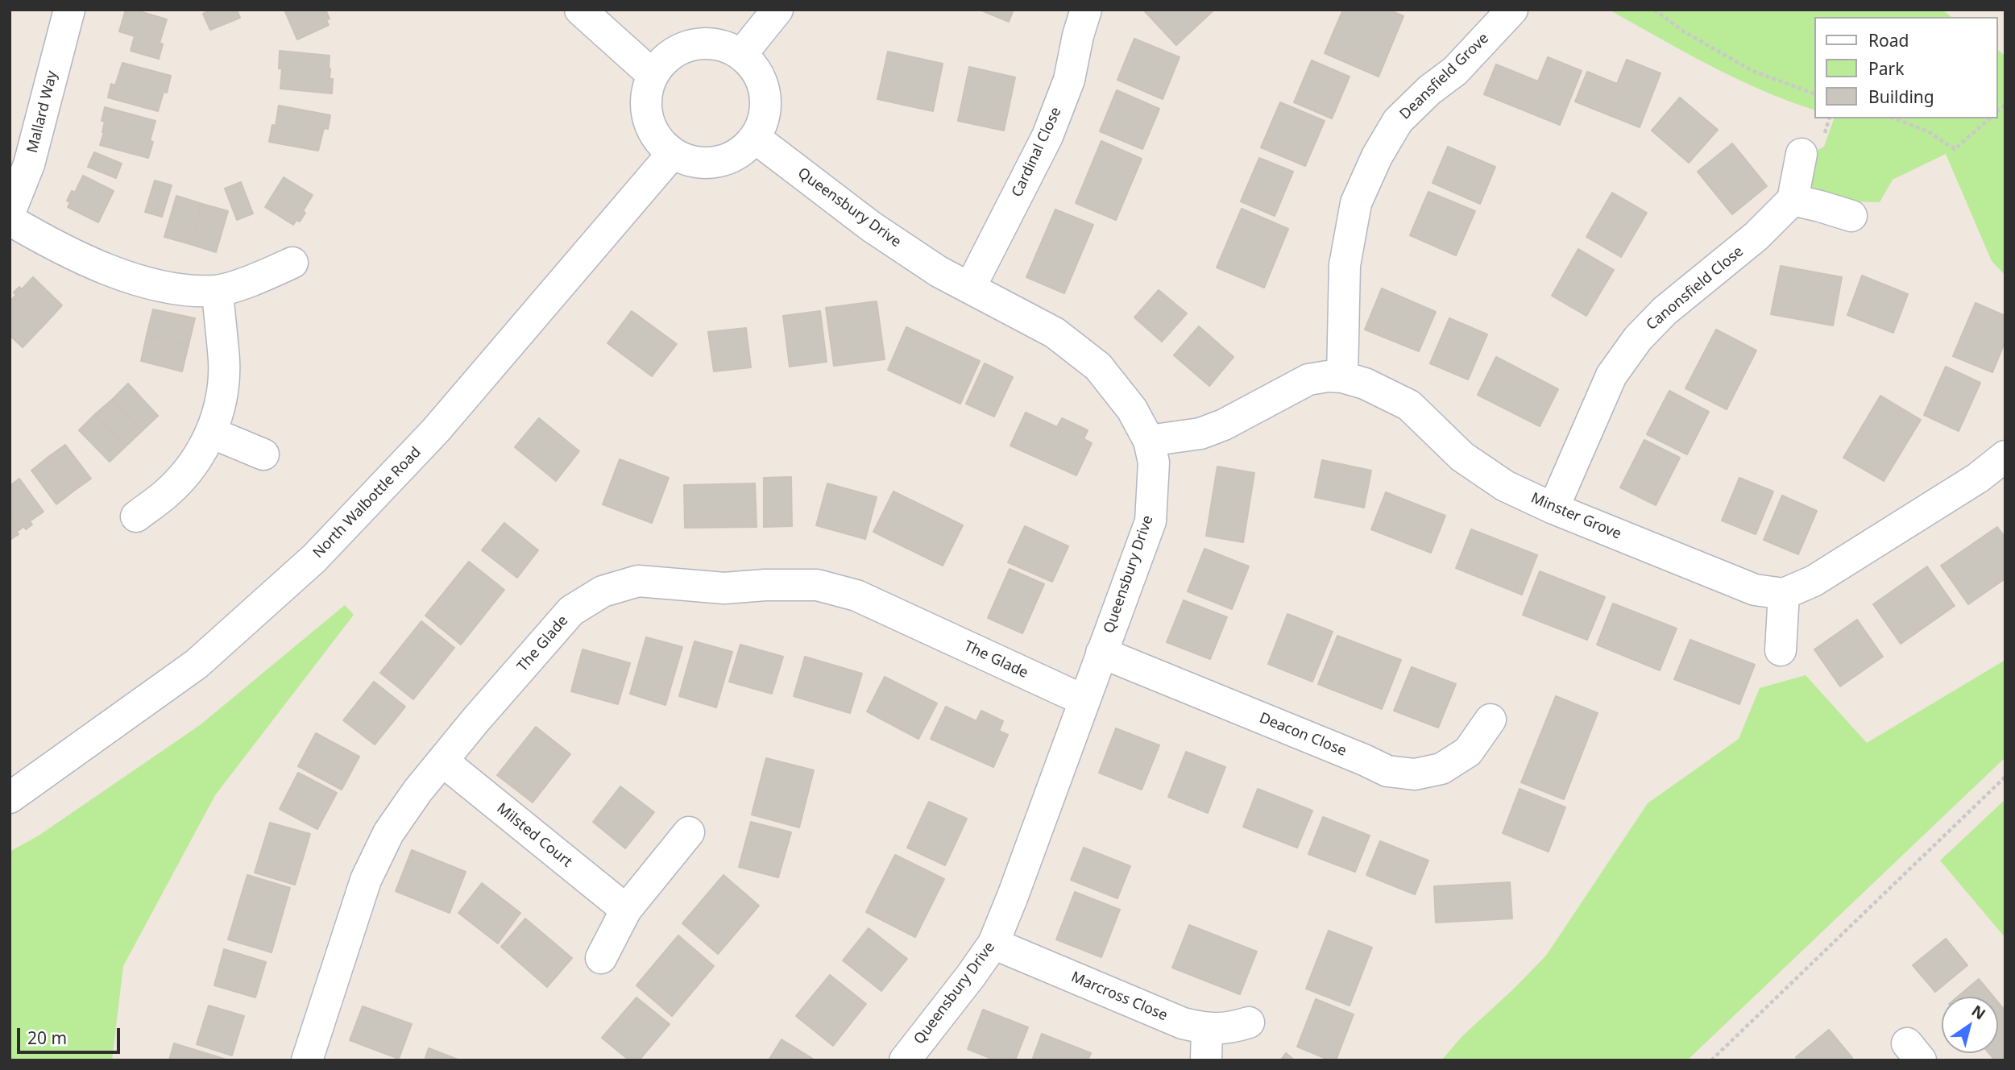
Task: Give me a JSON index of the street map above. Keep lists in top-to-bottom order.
{
  "streets": {
    "street": [
      "Deansfield Grove",
      "Mallard Way",
      "Cardinal Close",
      "Queensbury Drive",
      "Canonsfield Close",
      "North Walbottle Road",
      "Minster Grove",
      "The Glade",
      "Deacon Close",
      "Milsted Court",
      "Marcross Close"
    ]
  },
  "crossings": [
    ["Deansfield Grove", "Minster Grove"],
    ["Cardinal Close", "Queensbury Drive"],
    ["Queensbury Drive", "North Walbottle Road"],
    ["Queensbury Drive", "Minster Grove"],
    ["Queensbury Drive", "The Glade"],
    ["Queensbury Drive", "Deacon Close"],
    ["Queensbury Drive", "Marcross Close"],
    ["Canonsfield Close", "Minster Grove"],
    ["The Glade", "Milsted Court"]
  ],
  "legend": ["Road", "Park", "Building"],
  "scale_bar": "20 m",
  "north": "top right"
}
